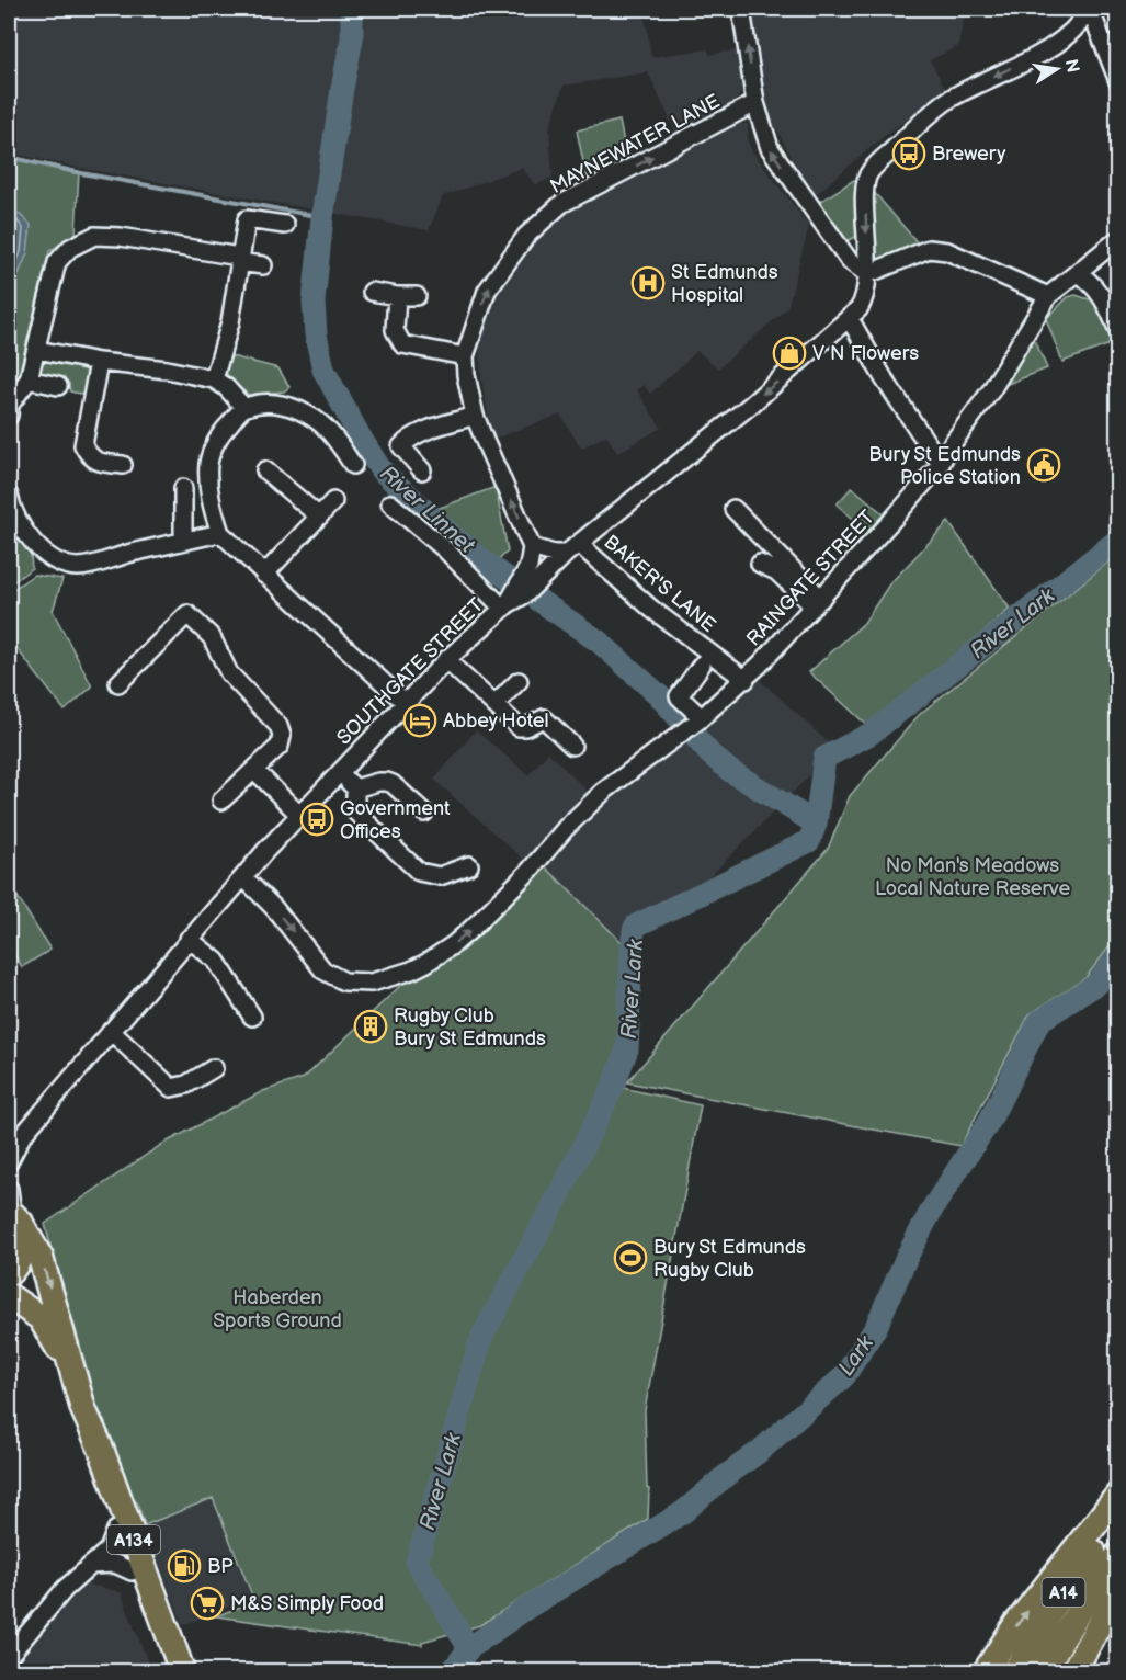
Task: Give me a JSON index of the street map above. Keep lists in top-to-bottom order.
{
  "streets": {
    "highway": ["A134", "A14"],
    "street": [
      "MAYNEWATER LANE",
      "RAINGATE STREET",
      "BAKER'S LANE",
      "SOUTHGATE STREET"
    ]
  },
  "crossings": [
    ["RAINGATE STREET", "BAKER'S LANE"],
    ["RAINGATE STREET", "SOUTHGATE STREET"],
    ["BAKER'S LANE", "SOUTHGATE STREET"]
  ],
  "one_way": ["MAYNEWATER LANE", "RAINGATE STREET", "SOUTHGATE STREET"],
  "water": ["River Linnet", "River Lark", "Lark"],
  "parks": ["No Man's Meadows Local Nature Reserve", "Haberden Sports Ground"],
  "places": {
    "bus stop": ["Brewery", "Government Offices"],
    "hospital": ["St Edmunds Hospital"],
    "shop": ["V N Flowers"],
    "public building": ["Bury St Edmunds Police Station"],
    "hotel": ["Abbey Hotel"],
    "building": ["Rugby Club Bury St Edmunds"],
    "sports": ["Bury St Edmunds Rugby Club"],
    "fuel station": ["BP"],
    "supermarket": ["M&S Simply Food"]
  },
  "north": "right"
}
